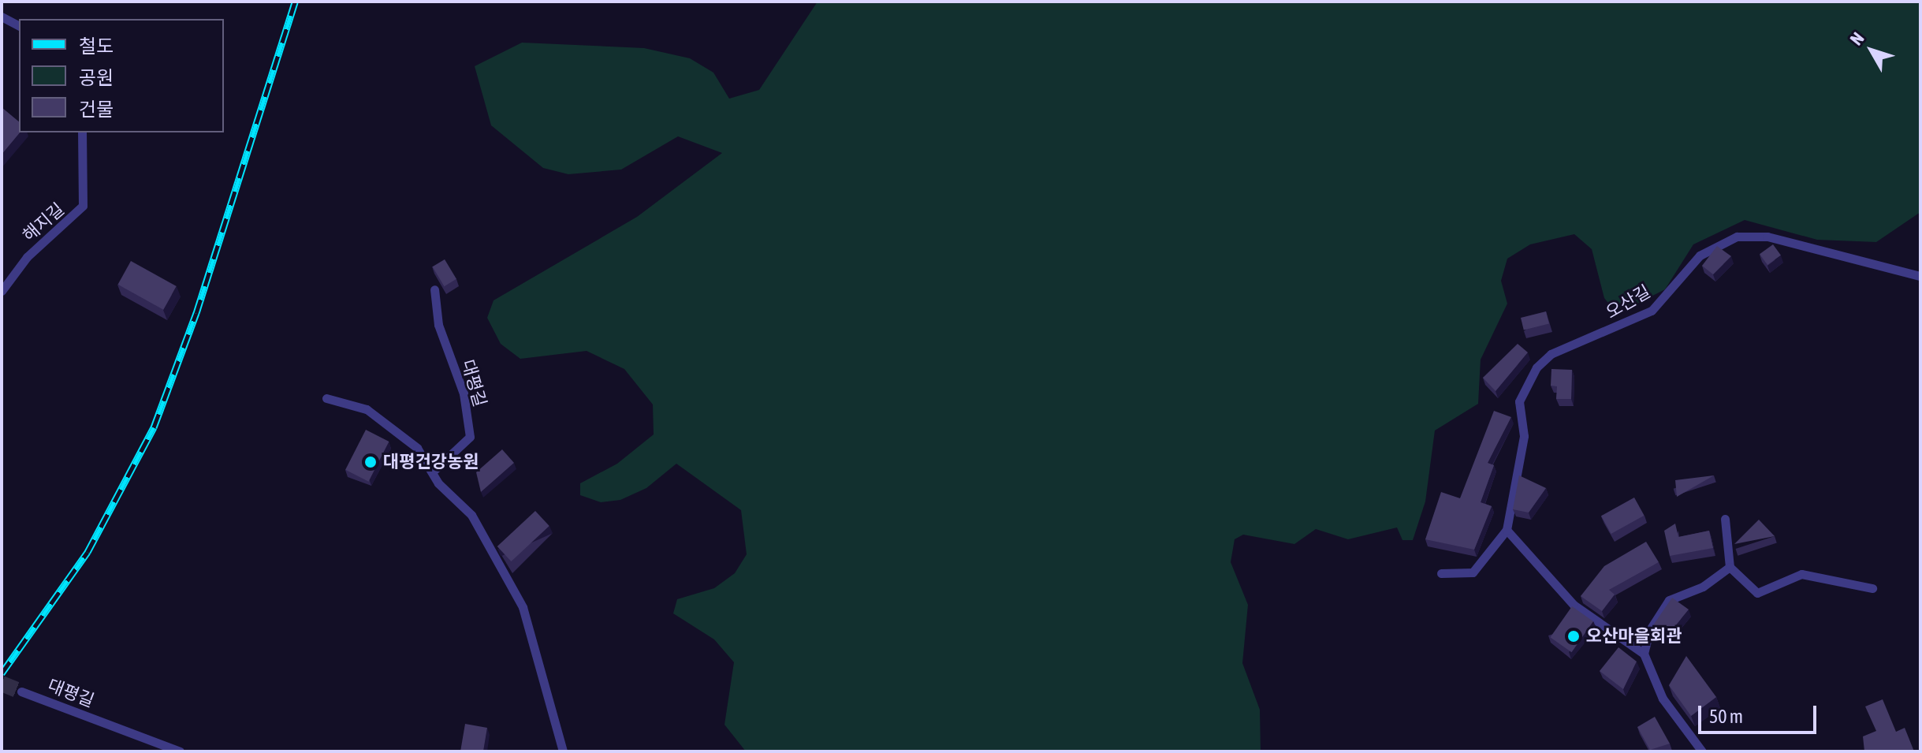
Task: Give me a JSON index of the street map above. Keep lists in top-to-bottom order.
{
  "streets": {
    "lane": ["해지길", "오산길", "대평길"]
  },
  "places": ["대평건강농원", "오산마을회관"],
  "legend": ["철도", "공원", "건물"],
  "scale_bar": "50 m",
  "north": "top left"
}
